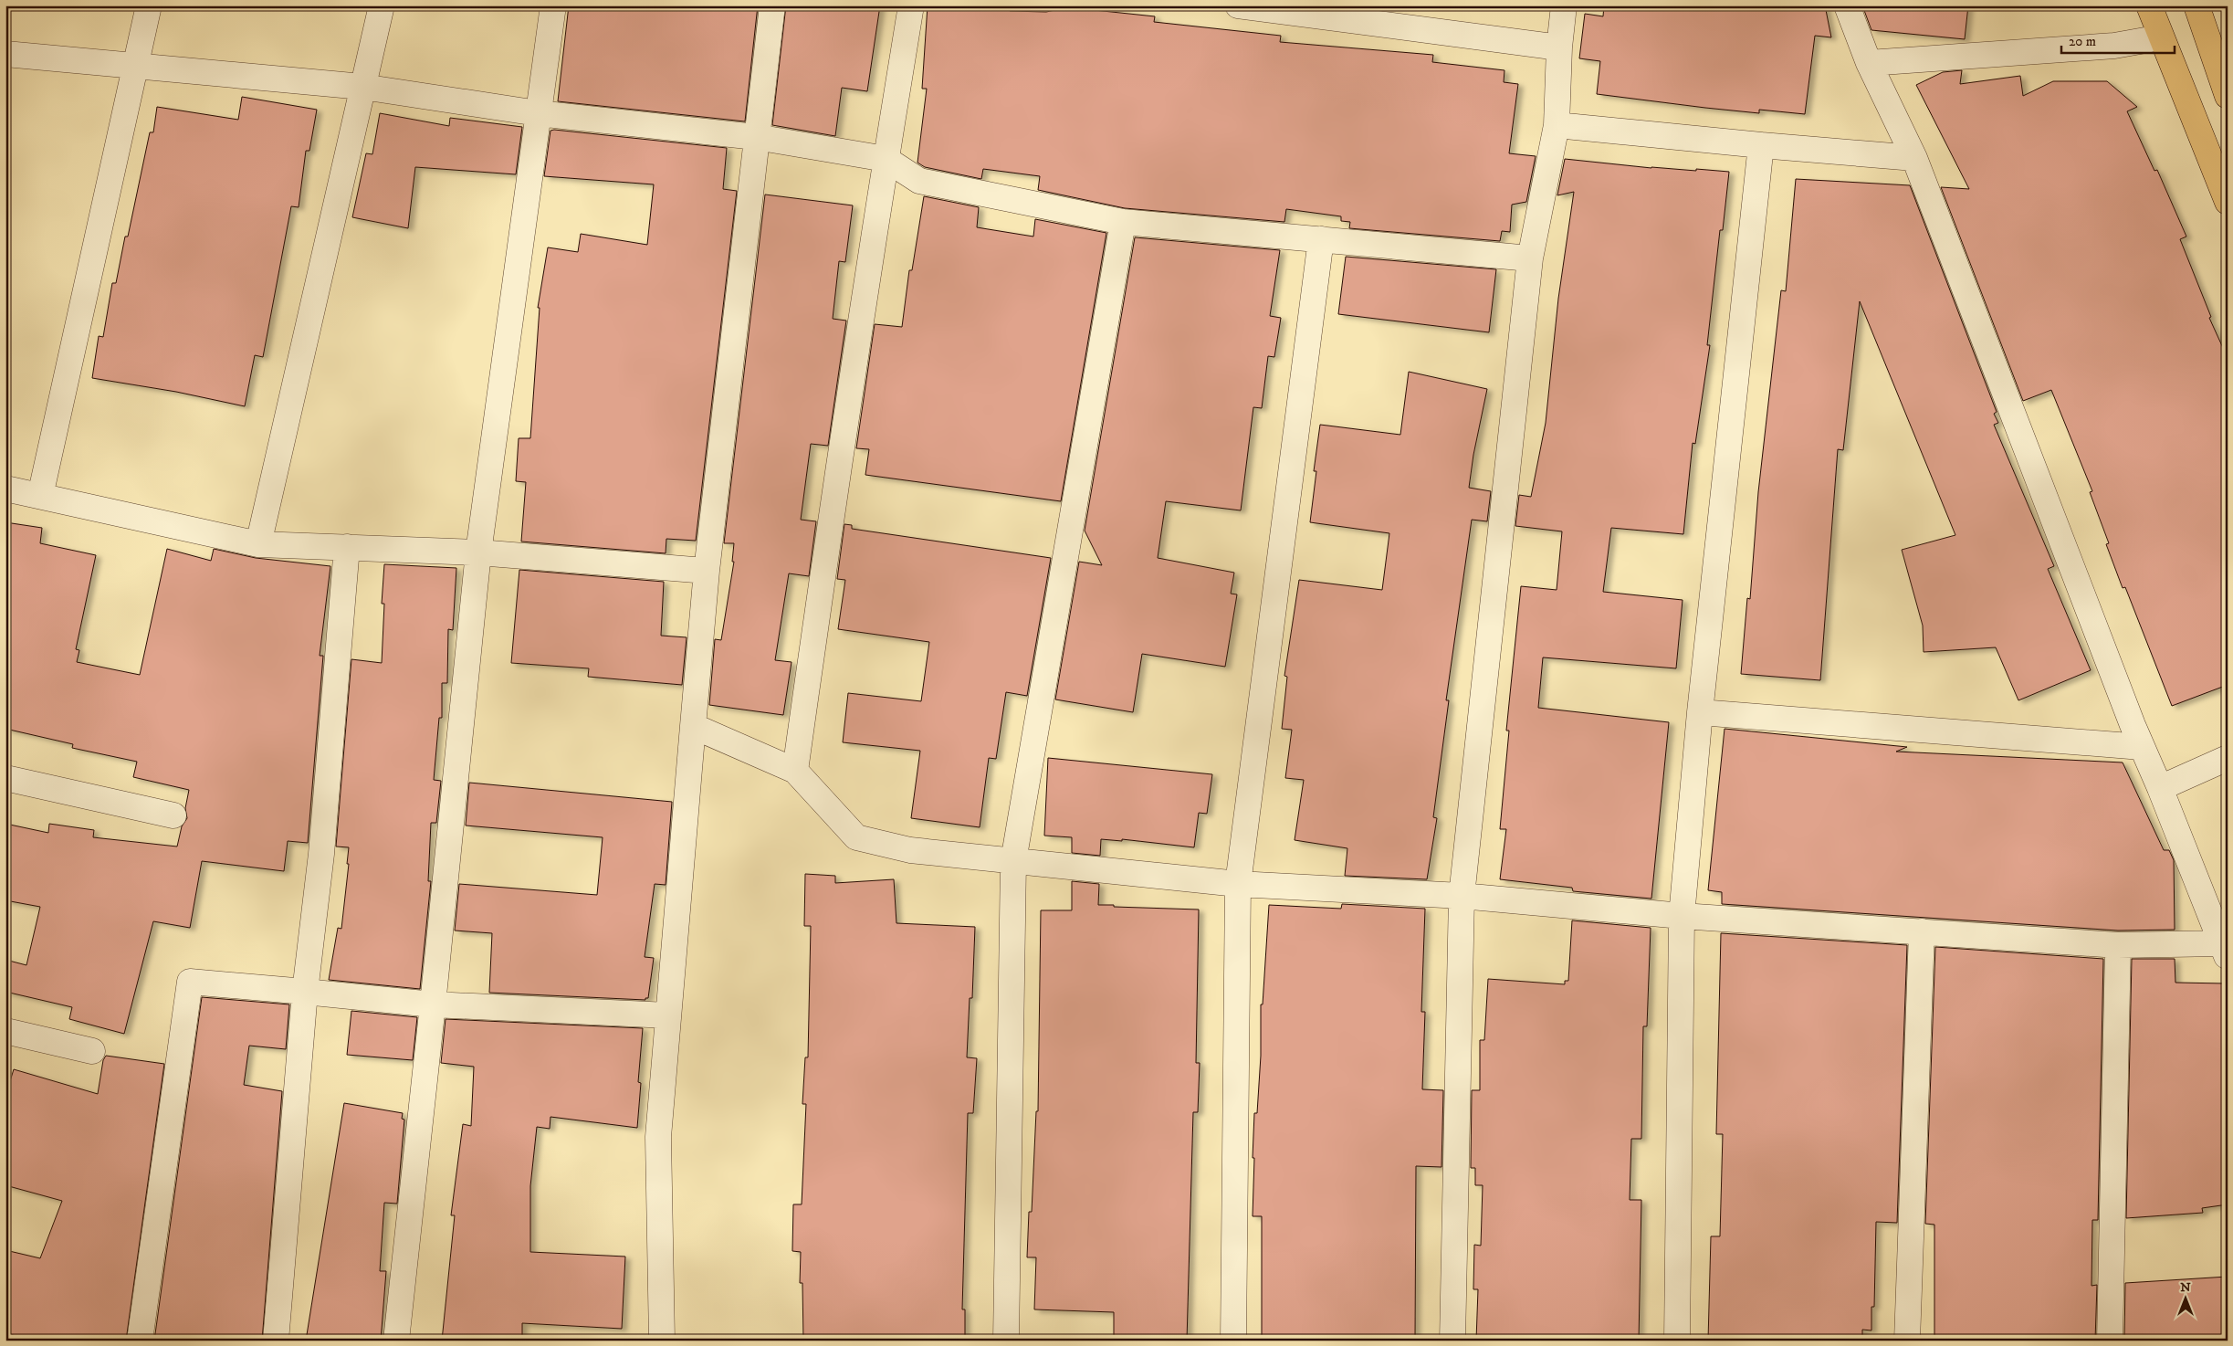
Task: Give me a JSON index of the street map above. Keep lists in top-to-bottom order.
{
  "scale_bar": "20 m",
  "north": "top"
}
